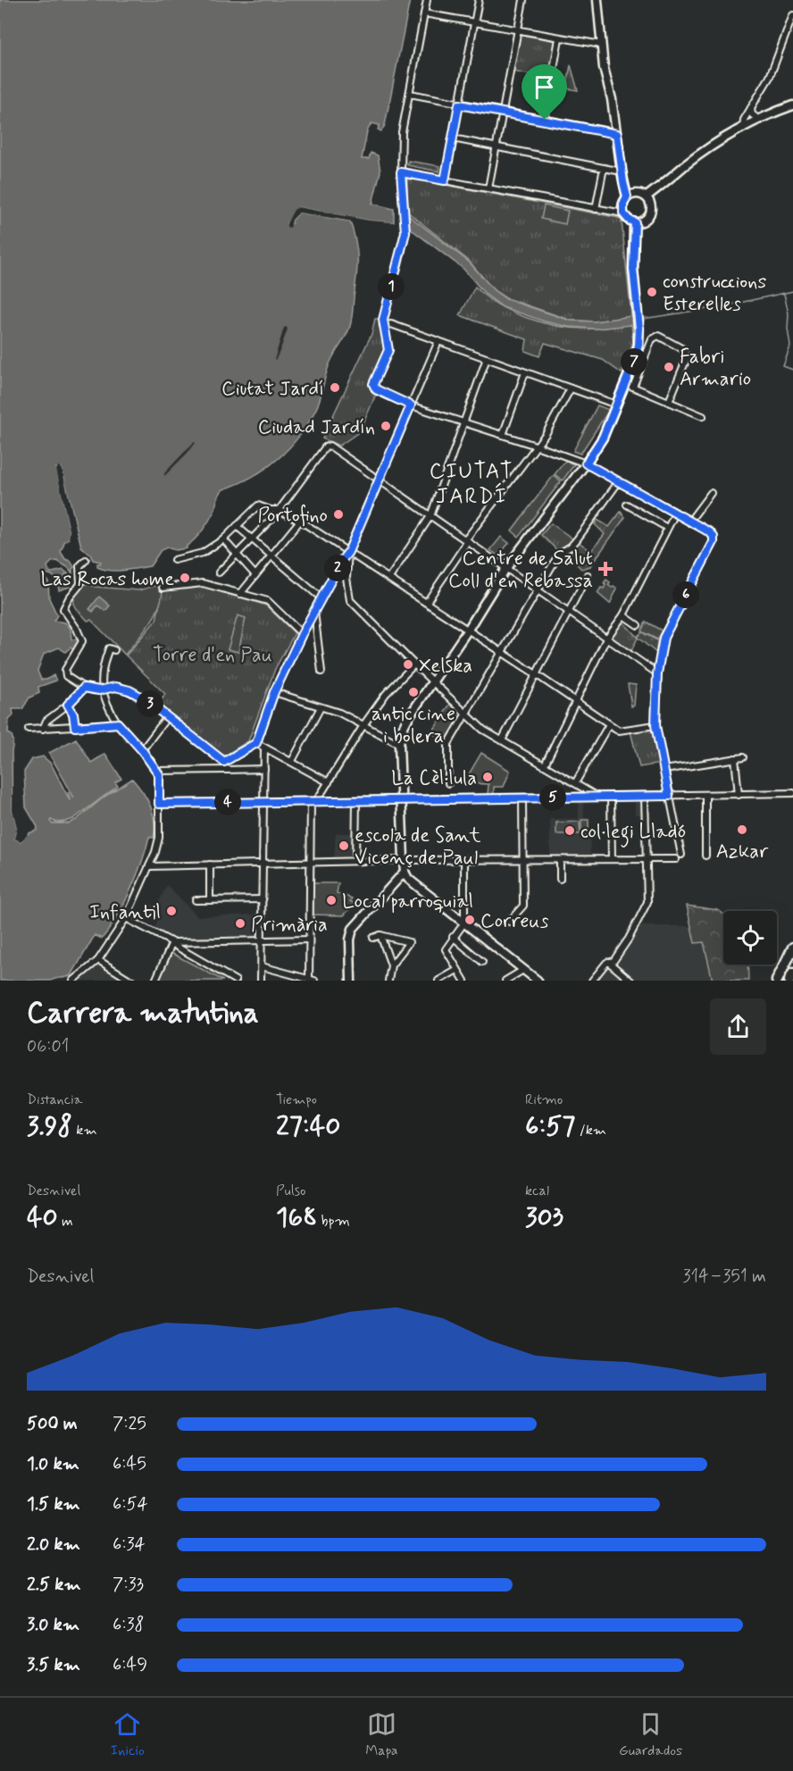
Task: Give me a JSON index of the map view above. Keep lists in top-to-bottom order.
{
  "districts": ["CIUTAT JARDÍ"],
  "parks": ["Torre d'en Pau"],
  "places": {
    "other": [
      "construccions Esterelles",
      "Fabri Armario",
      "Ciutat Jardí",
      "Ciudad Jardín",
      "Portofino",
      "Las Rocas home",
      "Xelska",
      "antic cine i bolera",
      "La Cèl·lula",
      "Azkar",
      "col·legi Lladó",
      "escola de Sant Vicenç de Paul",
      "Local parroquial",
      "Infantil",
      "Correus",
      "Primària"
    ],
    "health": ["Centre de Salut Coll d'en Rebassa"]
  },
  "page": {
    "pins": [
      "1",
      "7",
      "2",
      "6",
      "3",
      "5",
      "4"
    ],
    "heading": ["Carrera matutina", "06:01"],
    "stats": [
      ["Distancia", "3.98 km"],
      ["Tiempo", "27:40"],
      ["Ritmo", "6:57 /km"],
      ["Desnivel", "40 m"],
      ["Pulso", "168 bpm"],
      ["kcal", "303"]
    ],
    "chart": ["Desnivel", "314–351 m"],
    "list": [
      {
        "name": "500 m",
        "note": "7:25"
      },
      {
        "name": "1.0 km",
        "note": "6:45"
      },
      {
        "name": "1.5 km",
        "note": "6:54"
      },
      {
        "name": "2.0 km",
        "note": "6:34"
      },
      {
        "name": "2.5 km",
        "note": "7:33"
      },
      {
        "name": "3.0 km",
        "note": "6:38"
      },
      {
        "name": "3.5 km",
        "note": "6:49"
      }
    ],
    "tabs": ["Inicio", "Mapa", "Guardados"]
  }
}
